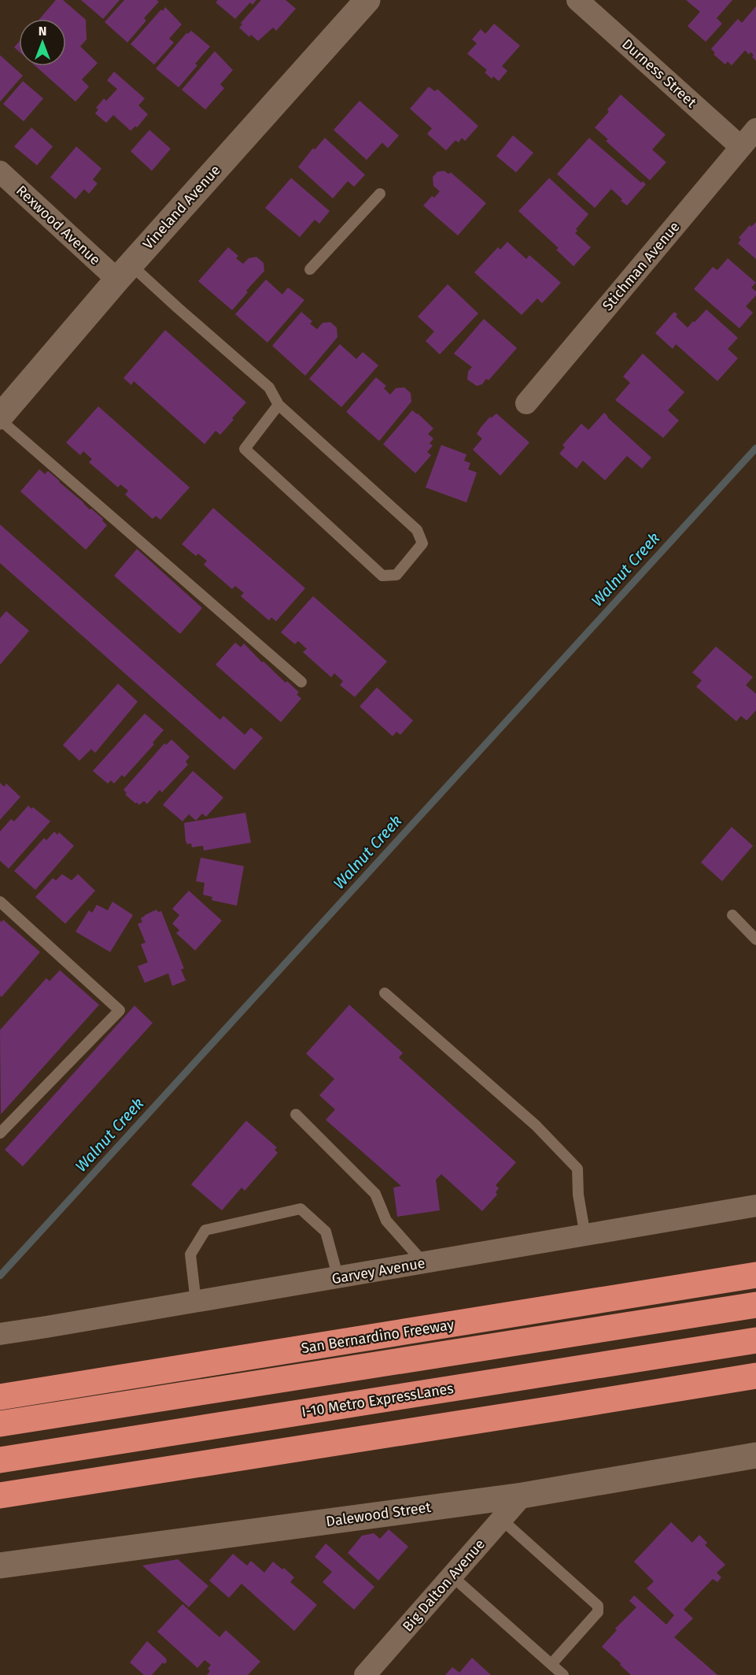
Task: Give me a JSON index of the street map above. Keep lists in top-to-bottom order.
{
  "streets": {
    "highway": ["San Bernardino Freeway", "I-10 Metro ExpressLanes"],
    "street": [
      "Durness Street",
      "Vineland Avenue",
      "Rexwood Avenue",
      "Stichman Avenue",
      "Garvey Avenue",
      "Dalewood Street",
      "Big Dalton Avenue"
    ]
  },
  "crossings": [
    ["Durness Street", "Stichman Avenue"],
    ["Vineland Avenue", "Rexwood Avenue"],
    ["Dalewood Street", "Big Dalton Avenue"]
  ],
  "water": ["Walnut Creek"],
  "north": "top"
}
